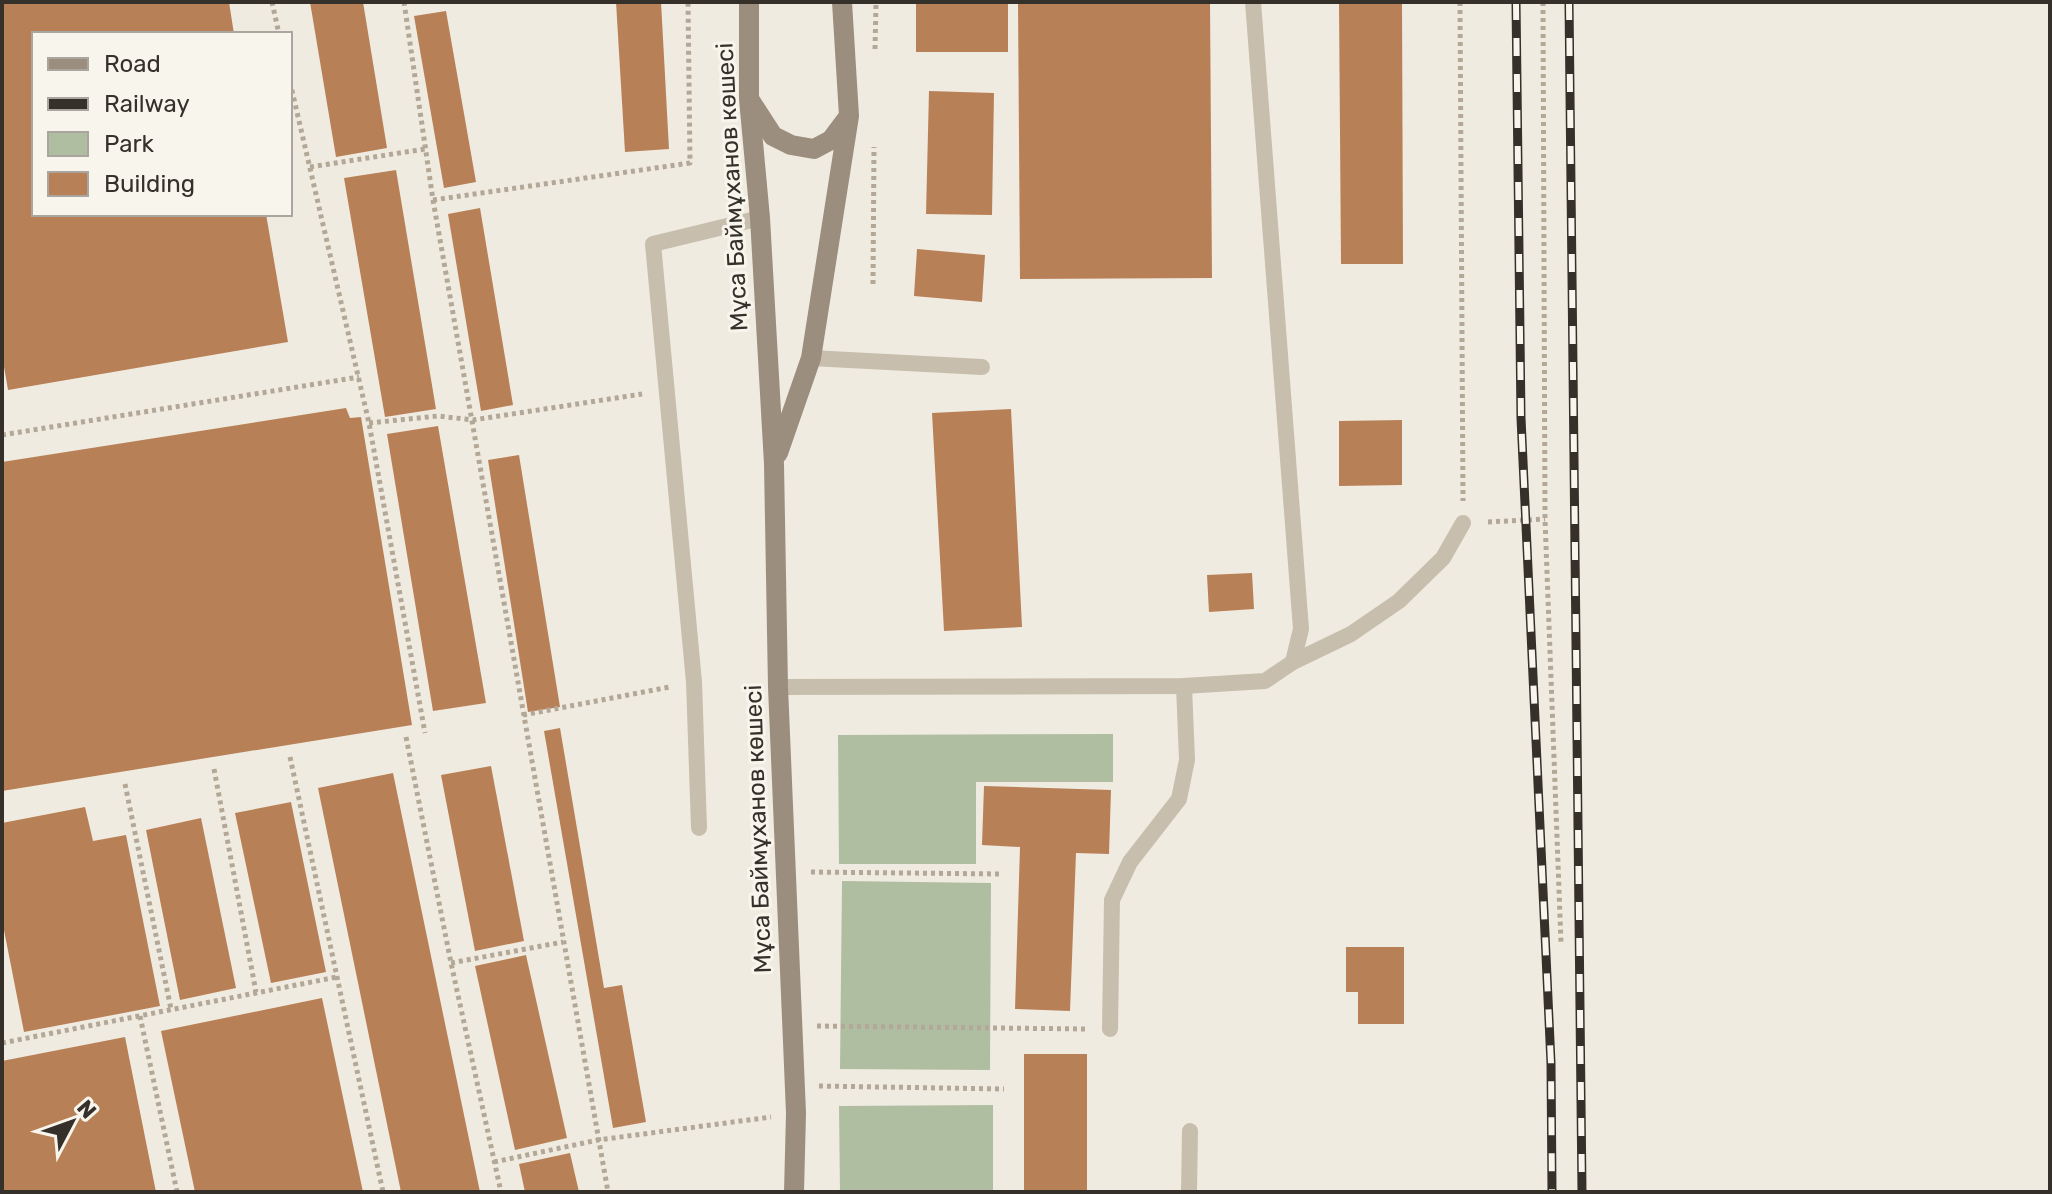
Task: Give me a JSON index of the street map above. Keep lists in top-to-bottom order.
{
  "streets": {
    "main road": ["Мұса Баймұханов көшесі"]
  },
  "legend": [
    "Road",
    "Railway",
    "Park",
    "Building"
  ],
  "north": "top right"
}
